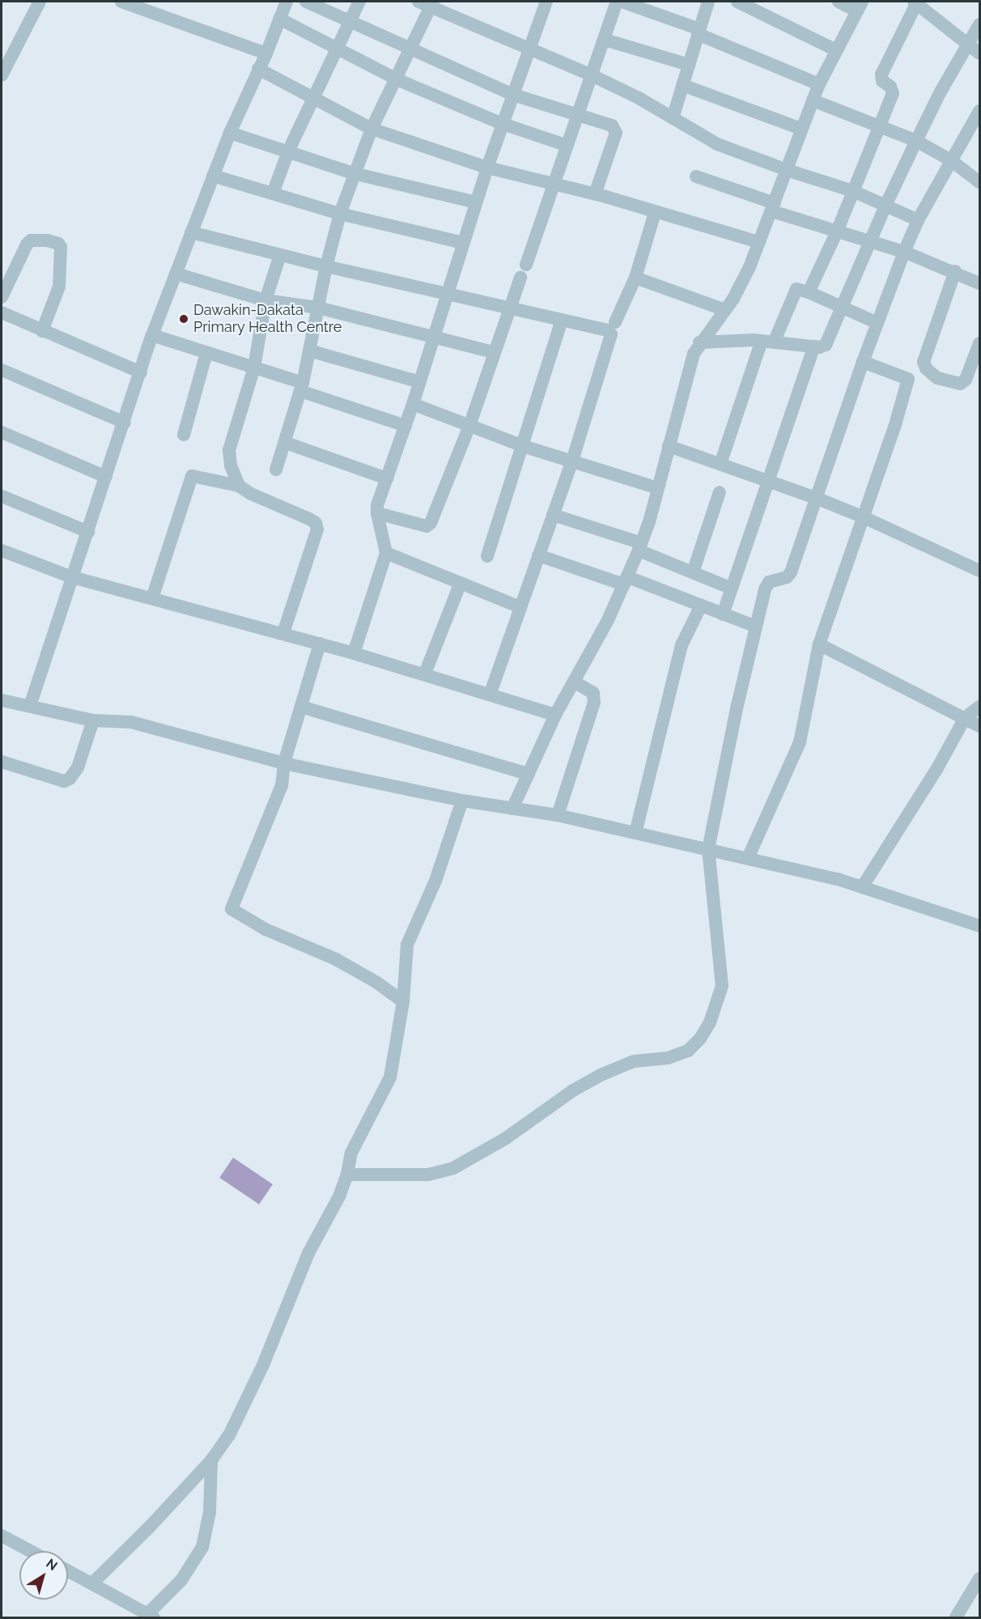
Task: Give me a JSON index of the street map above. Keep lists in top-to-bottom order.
{
  "places": ["Dawakin-Dakata Primary Health Centre"],
  "north": "top right"
}
